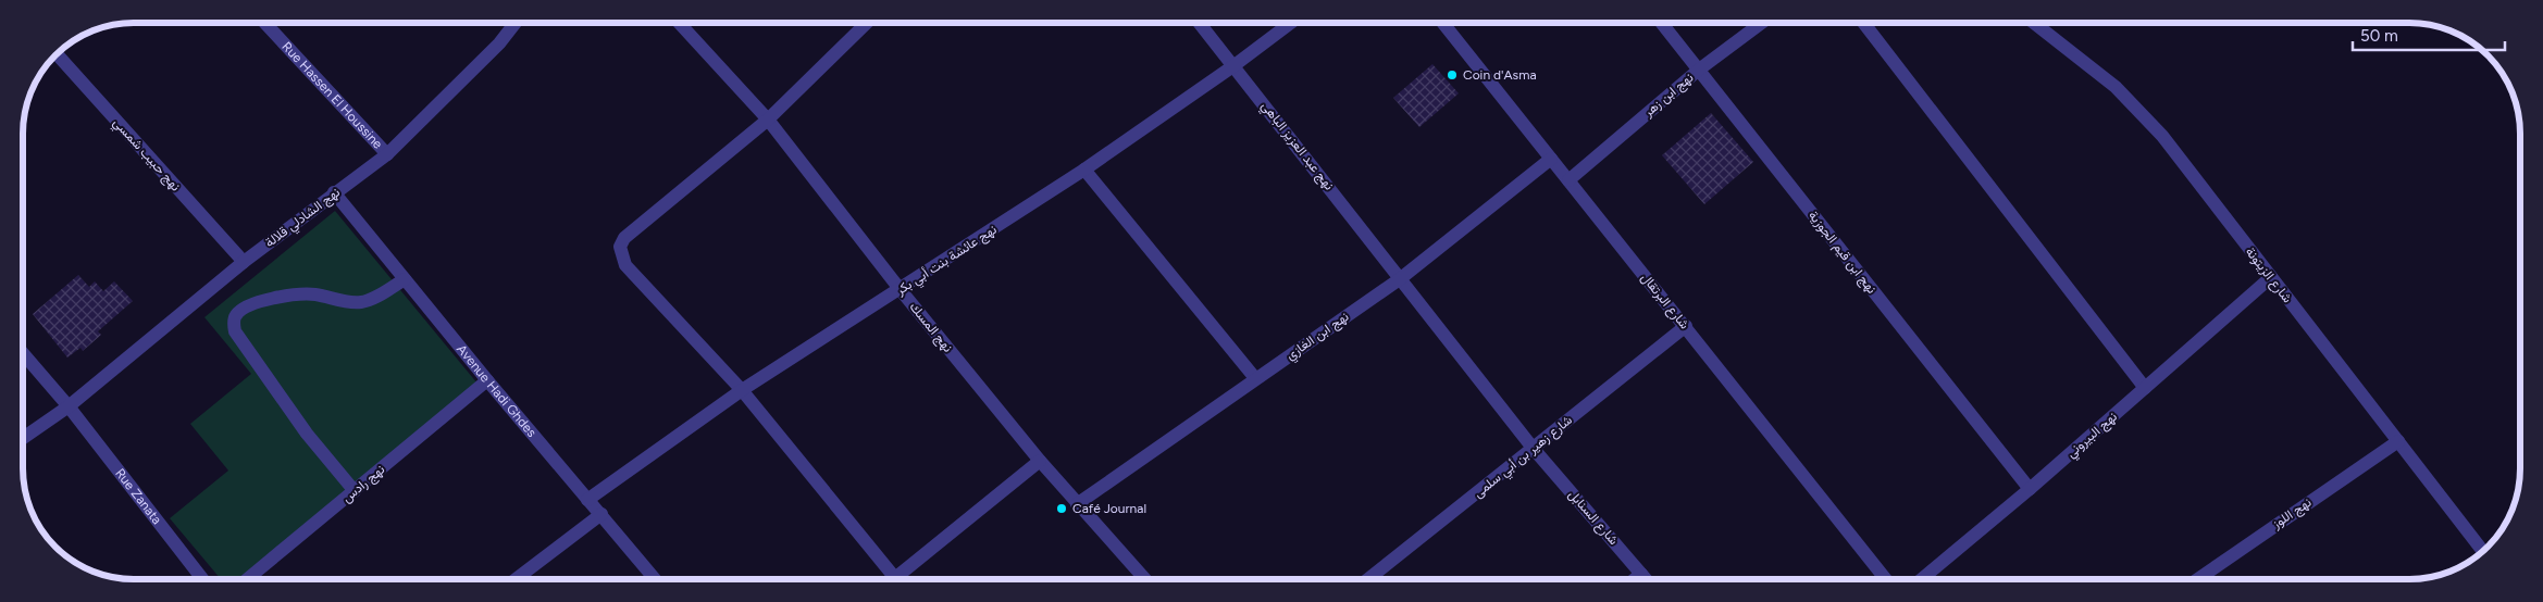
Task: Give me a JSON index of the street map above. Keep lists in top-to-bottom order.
{
  "streets": {
    "street": [
      "نهج ابن زهر",
      "Rue Hassen El Houssine",
      "نهج عبد العزيز الباهي",
      "نهج حبيب شمسي",
      "نهج الشادلي قلالة",
      "نهج ابن قيم الجوزية",
      "نهج عائشة بنت أبي بكر",
      "شارع الزيتونة",
      "شارع البرتقال",
      "نهج المسك",
      "نهج ابن الغازي",
      "Avenue Hadi Ghdes",
      "نهج البيروني",
      "شارع زهير بن أبي سلمى",
      "نهج رادس",
      "Rue Zanata",
      "نهج اللوز",
      "شارع السنابل"
    ]
  },
  "crossings": [
    ["نهج ابن زهر", "نهج ابن قيم الجوزية"],
    ["نهج ابن زهر", "شارع البرتقال"],
    ["Rue Hassen El Houssine", "نهج الشادلي قلالة"],
    ["نهج عبد العزيز الباهي", "نهج عائشة بنت أبي بكر"],
    ["نهج عبد العزيز الباهي", "نهج ابن الغازي"],
    ["نهج عبد العزيز الباهي", "شارع زهير بن أبي سلمى"],
    ["نهج عبد العزيز الباهي", "شارع السنابل"],
    ["نهج حبيب شمسي", "نهج الشادلي قلالة"],
    ["نهج الشادلي قلالة", "Avenue Hadi Ghdes"],
    ["نهج الشادلي قلالة", "Rue Zanata"],
    ["نهج ابن قيم الجوزية", "نهج البيروني"],
    ["نهج عائشة بنت أبي بكر", "نهج المسك"],
    ["نهج عائشة بنت أبي بكر", "Avenue Hadi Ghdes"],
    ["شارع الزيتونة", "نهج البيروني"],
    ["شارع الزيتونة", "نهج اللوز"],
    ["شارع البرتقال", "نهج ابن الغازي"],
    ["شارع البرتقال", "شارع زهير بن أبي سلمى"],
    ["نهج المسك", "نهج ابن الغازي"],
    ["Avenue Hadi Ghdes", "نهج رادس"],
    ["شارع زهير بن أبي سلمى", "شارع السنابل"]
  ],
  "places": ["Coin d'Asma", "Café Journal"],
  "scale_bar": "50 m"
}
